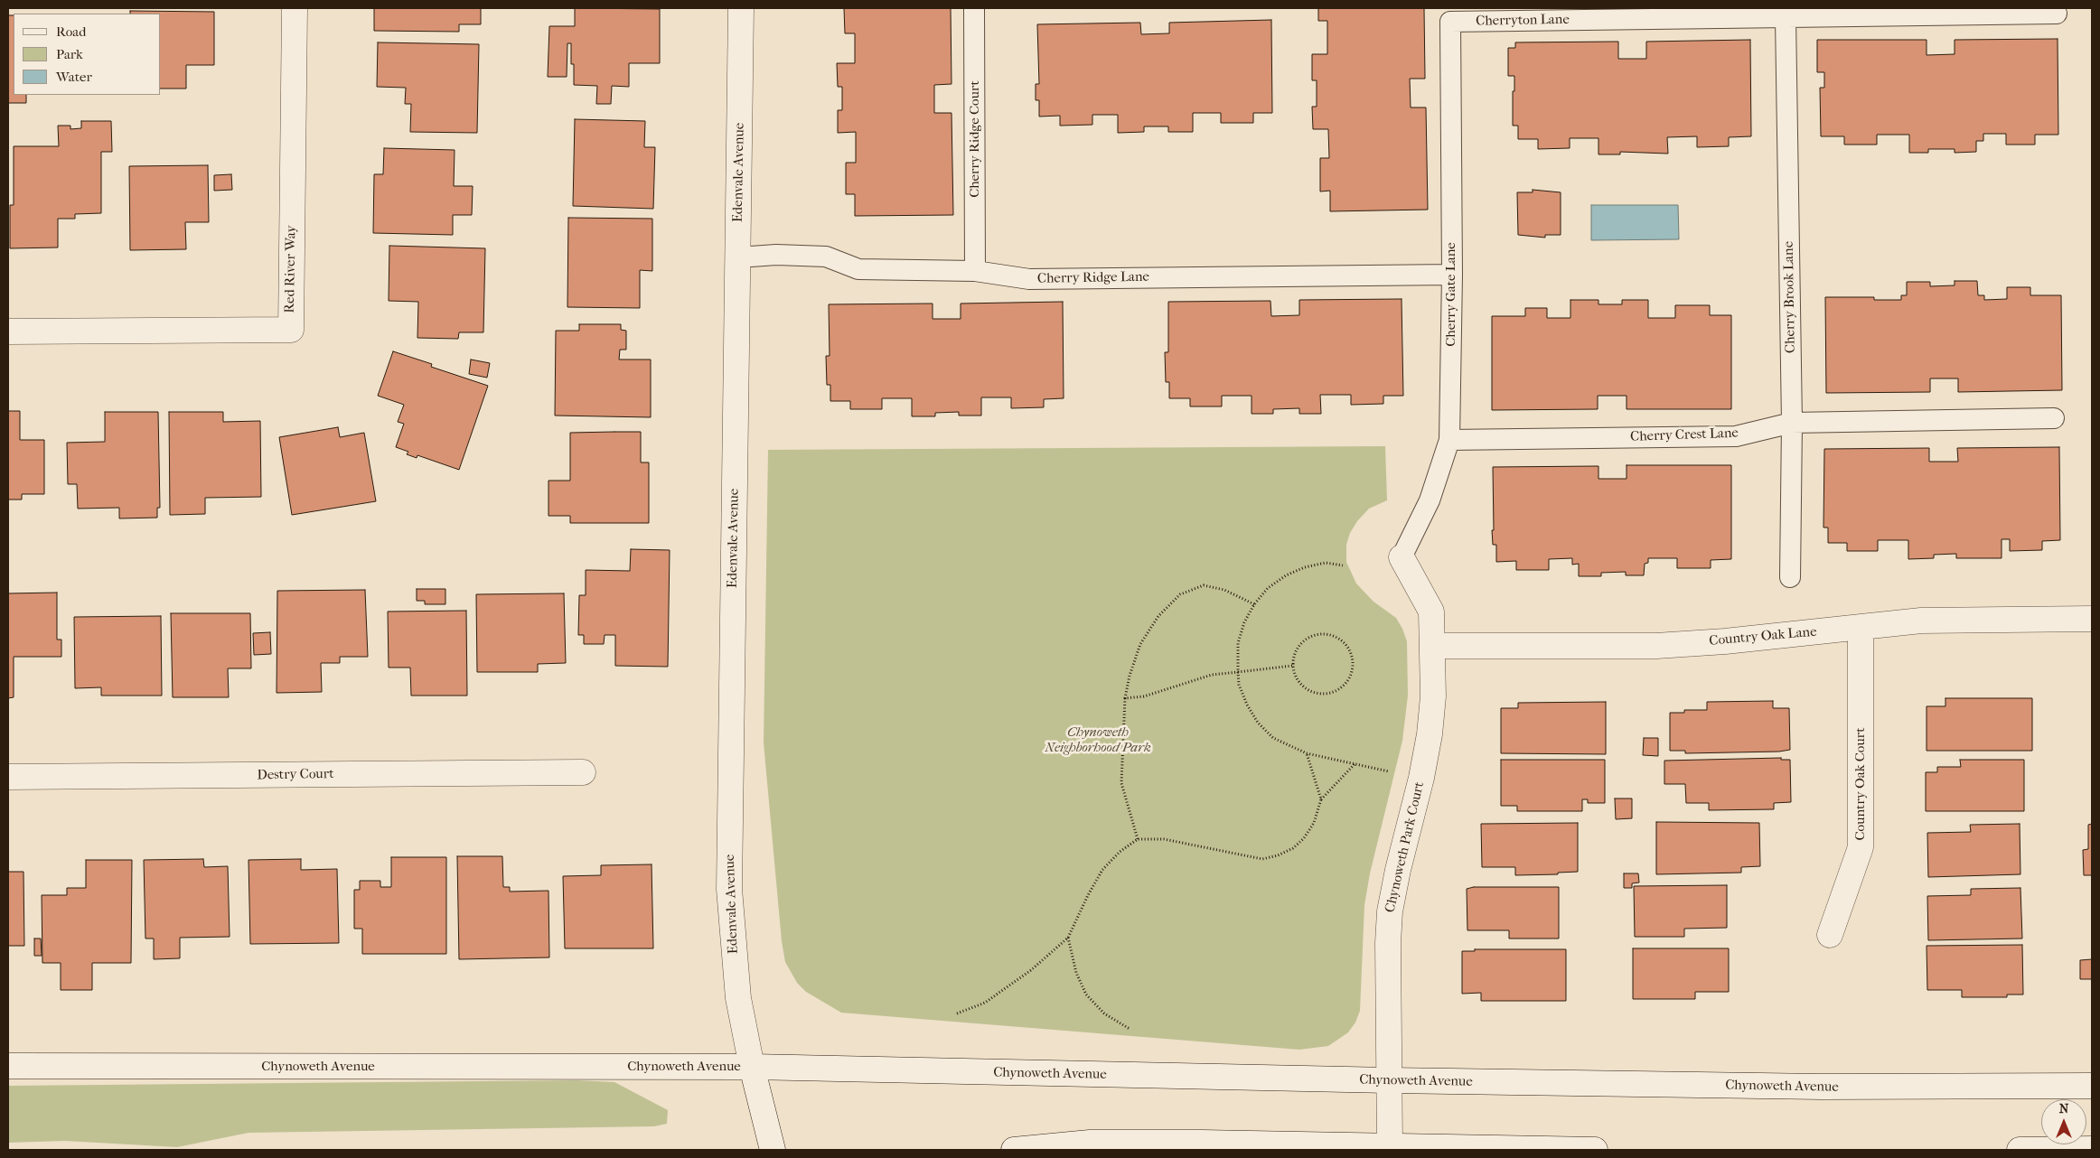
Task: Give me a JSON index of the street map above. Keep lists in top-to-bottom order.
{
  "streets": {
    "street": [
      "Edenvale Avenue",
      "Red River Way",
      "Country Oak Lane",
      "Destry Court",
      "Country Oak Court",
      "Chynoweth Park Court",
      "Chynoweth Avenue"
    ],
    "lane": [
      "Cherryton Lane",
      "Cherry Ridge Court",
      "Cherry Ridge Lane",
      "Cherry Gate Lane",
      "Cherry Brook Lane",
      "Cherry Crest Lane"
    ]
  },
  "crossings": [
    ["Cherryton Lane", "Cherry Gate Lane"],
    ["Cherryton Lane", "Cherry Brook Lane"],
    ["Cherry Ridge Court", "Cherry Ridge Lane"],
    ["Edenvale Avenue", "Cherry Ridge Lane"],
    ["Edenvale Avenue", "Chynoweth Avenue"],
    ["Cherry Ridge Lane", "Cherry Gate Lane"],
    ["Cherry Gate Lane", "Cherry Crest Lane"],
    ["Cherry Gate Lane", "Chynoweth Park Court"],
    ["Cherry Brook Lane", "Cherry Crest Lane"],
    ["Country Oak Lane", "Country Oak Court"],
    ["Country Oak Lane", "Chynoweth Park Court"],
    ["Chynoweth Park Court", "Chynoweth Avenue"]
  ],
  "parks": ["Chynoweth Neighborhood Park"],
  "legend": ["Road", "Park", "Water"],
  "north": "top"
}
